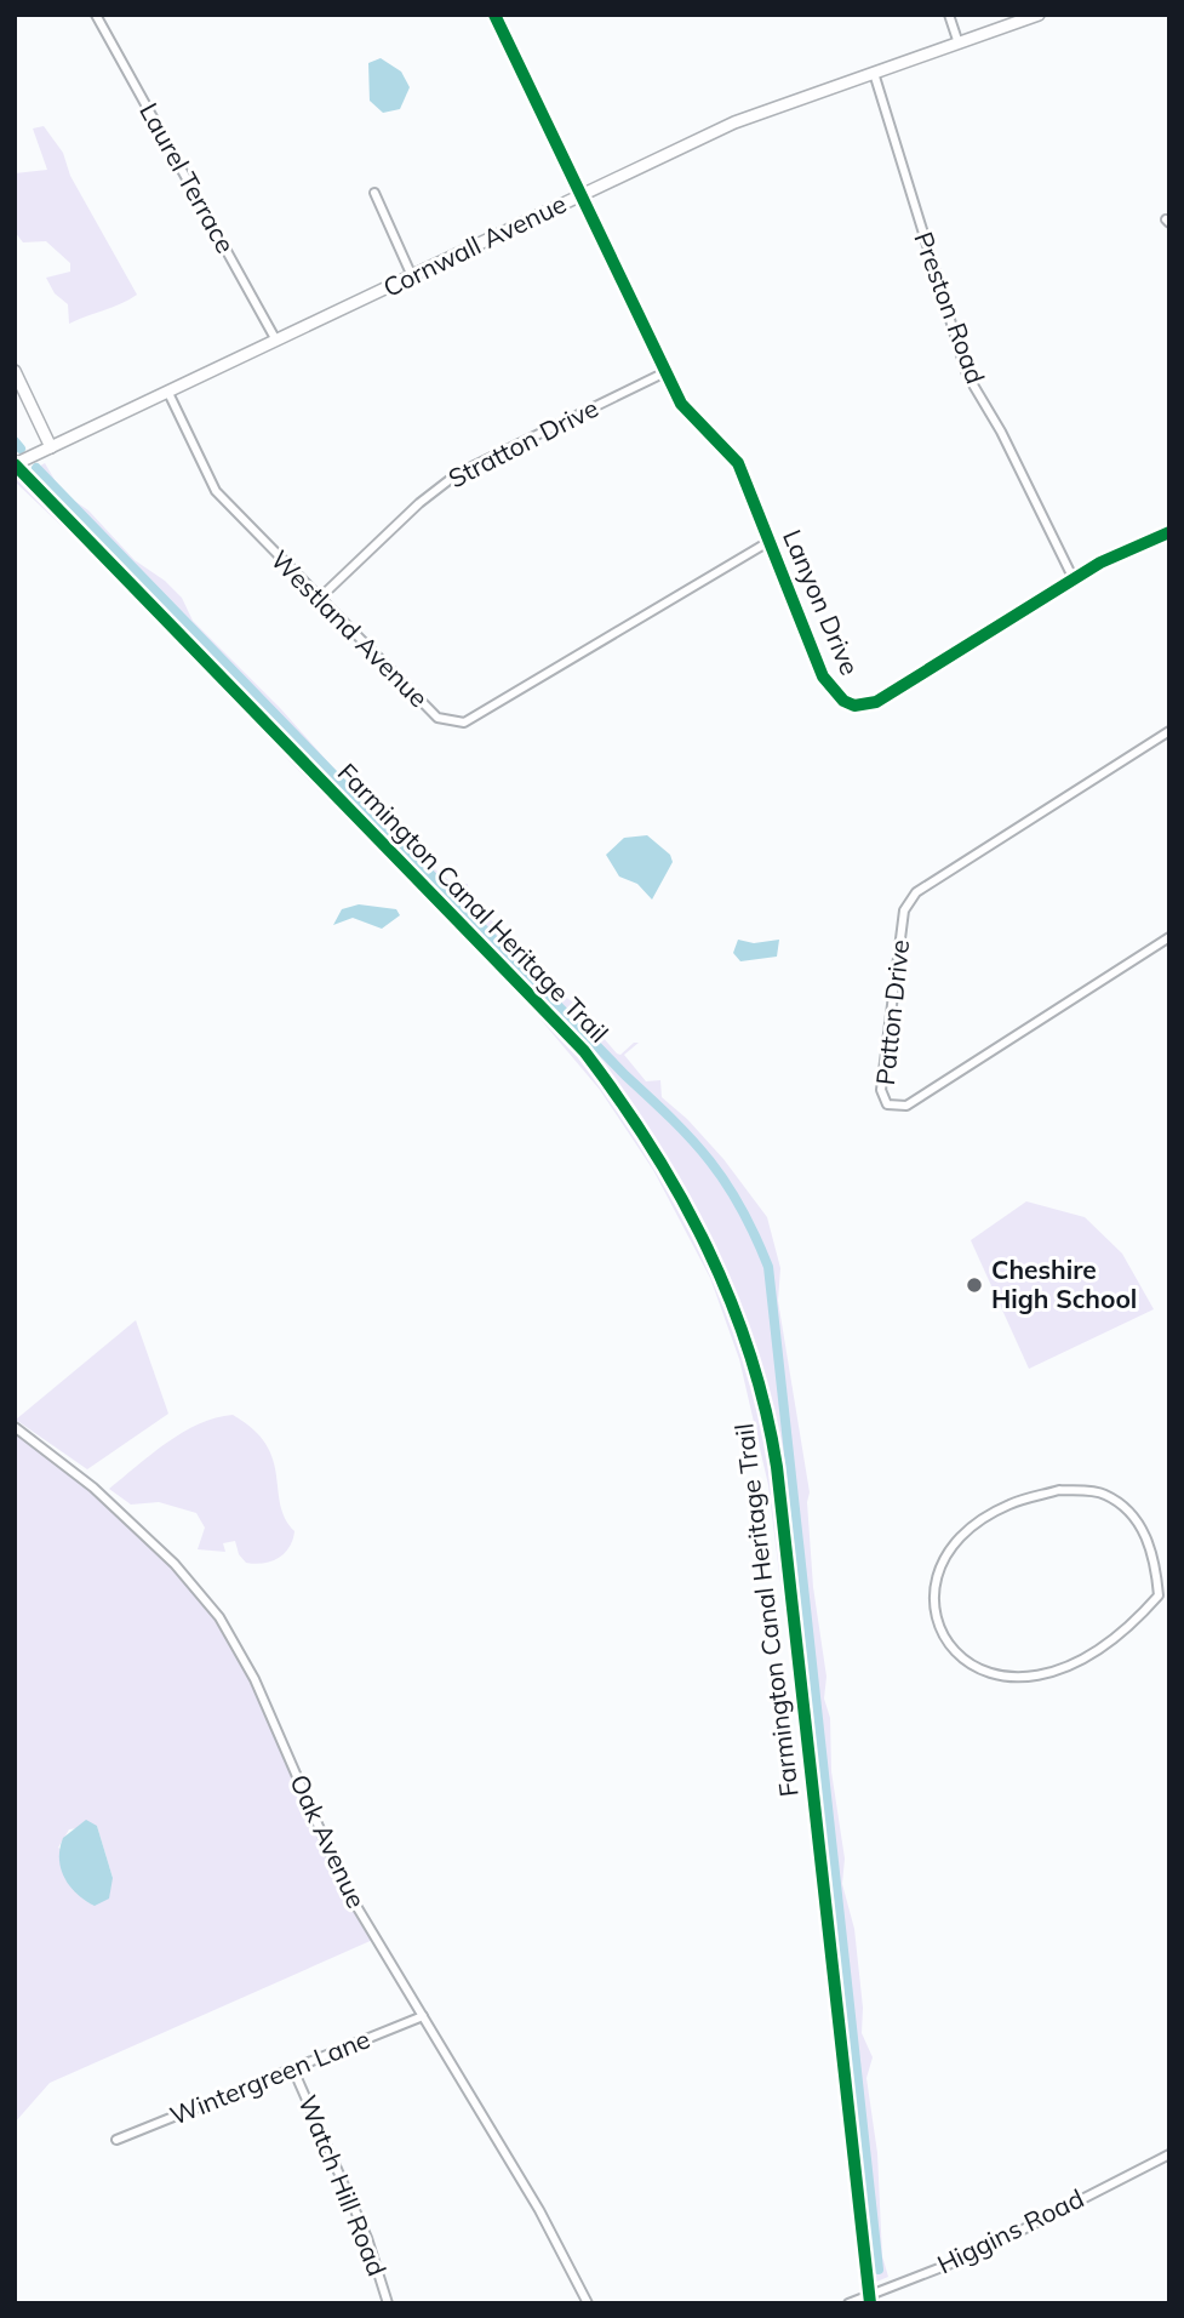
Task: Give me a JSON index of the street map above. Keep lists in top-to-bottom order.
{
  "streets": {
    "street": [
      "Laurel Terrace",
      "Cornwall Avenue",
      "Preston Road",
      "Stratton Drive",
      "Lanyon Drive",
      "Westland Avenue",
      "Patton Drive",
      "Oak Avenue",
      "Wintergreen Lane",
      "Watch Hill Road",
      "Higgins Road"
    ],
    "cycle path": ["Farmington Canal Heritage Trail"]
  },
  "crossings": [
    ["Laurel Terrace", "Cornwall Avenue"],
    ["Cornwall Avenue", "Preston Road"],
    ["Cornwall Avenue", "Lanyon Drive"],
    ["Cornwall Avenue", "Westland Avenue"],
    ["Preston Road", "Lanyon Drive"],
    ["Stratton Drive", "Lanyon Drive"],
    ["Stratton Drive", "Westland Avenue"],
    ["Lanyon Drive", "Westland Avenue"],
    ["Oak Avenue", "Wintergreen Lane"],
    ["Wintergreen Lane", "Watch Hill Road"]
  ],
  "places": ["Cheshire High School"]
}
